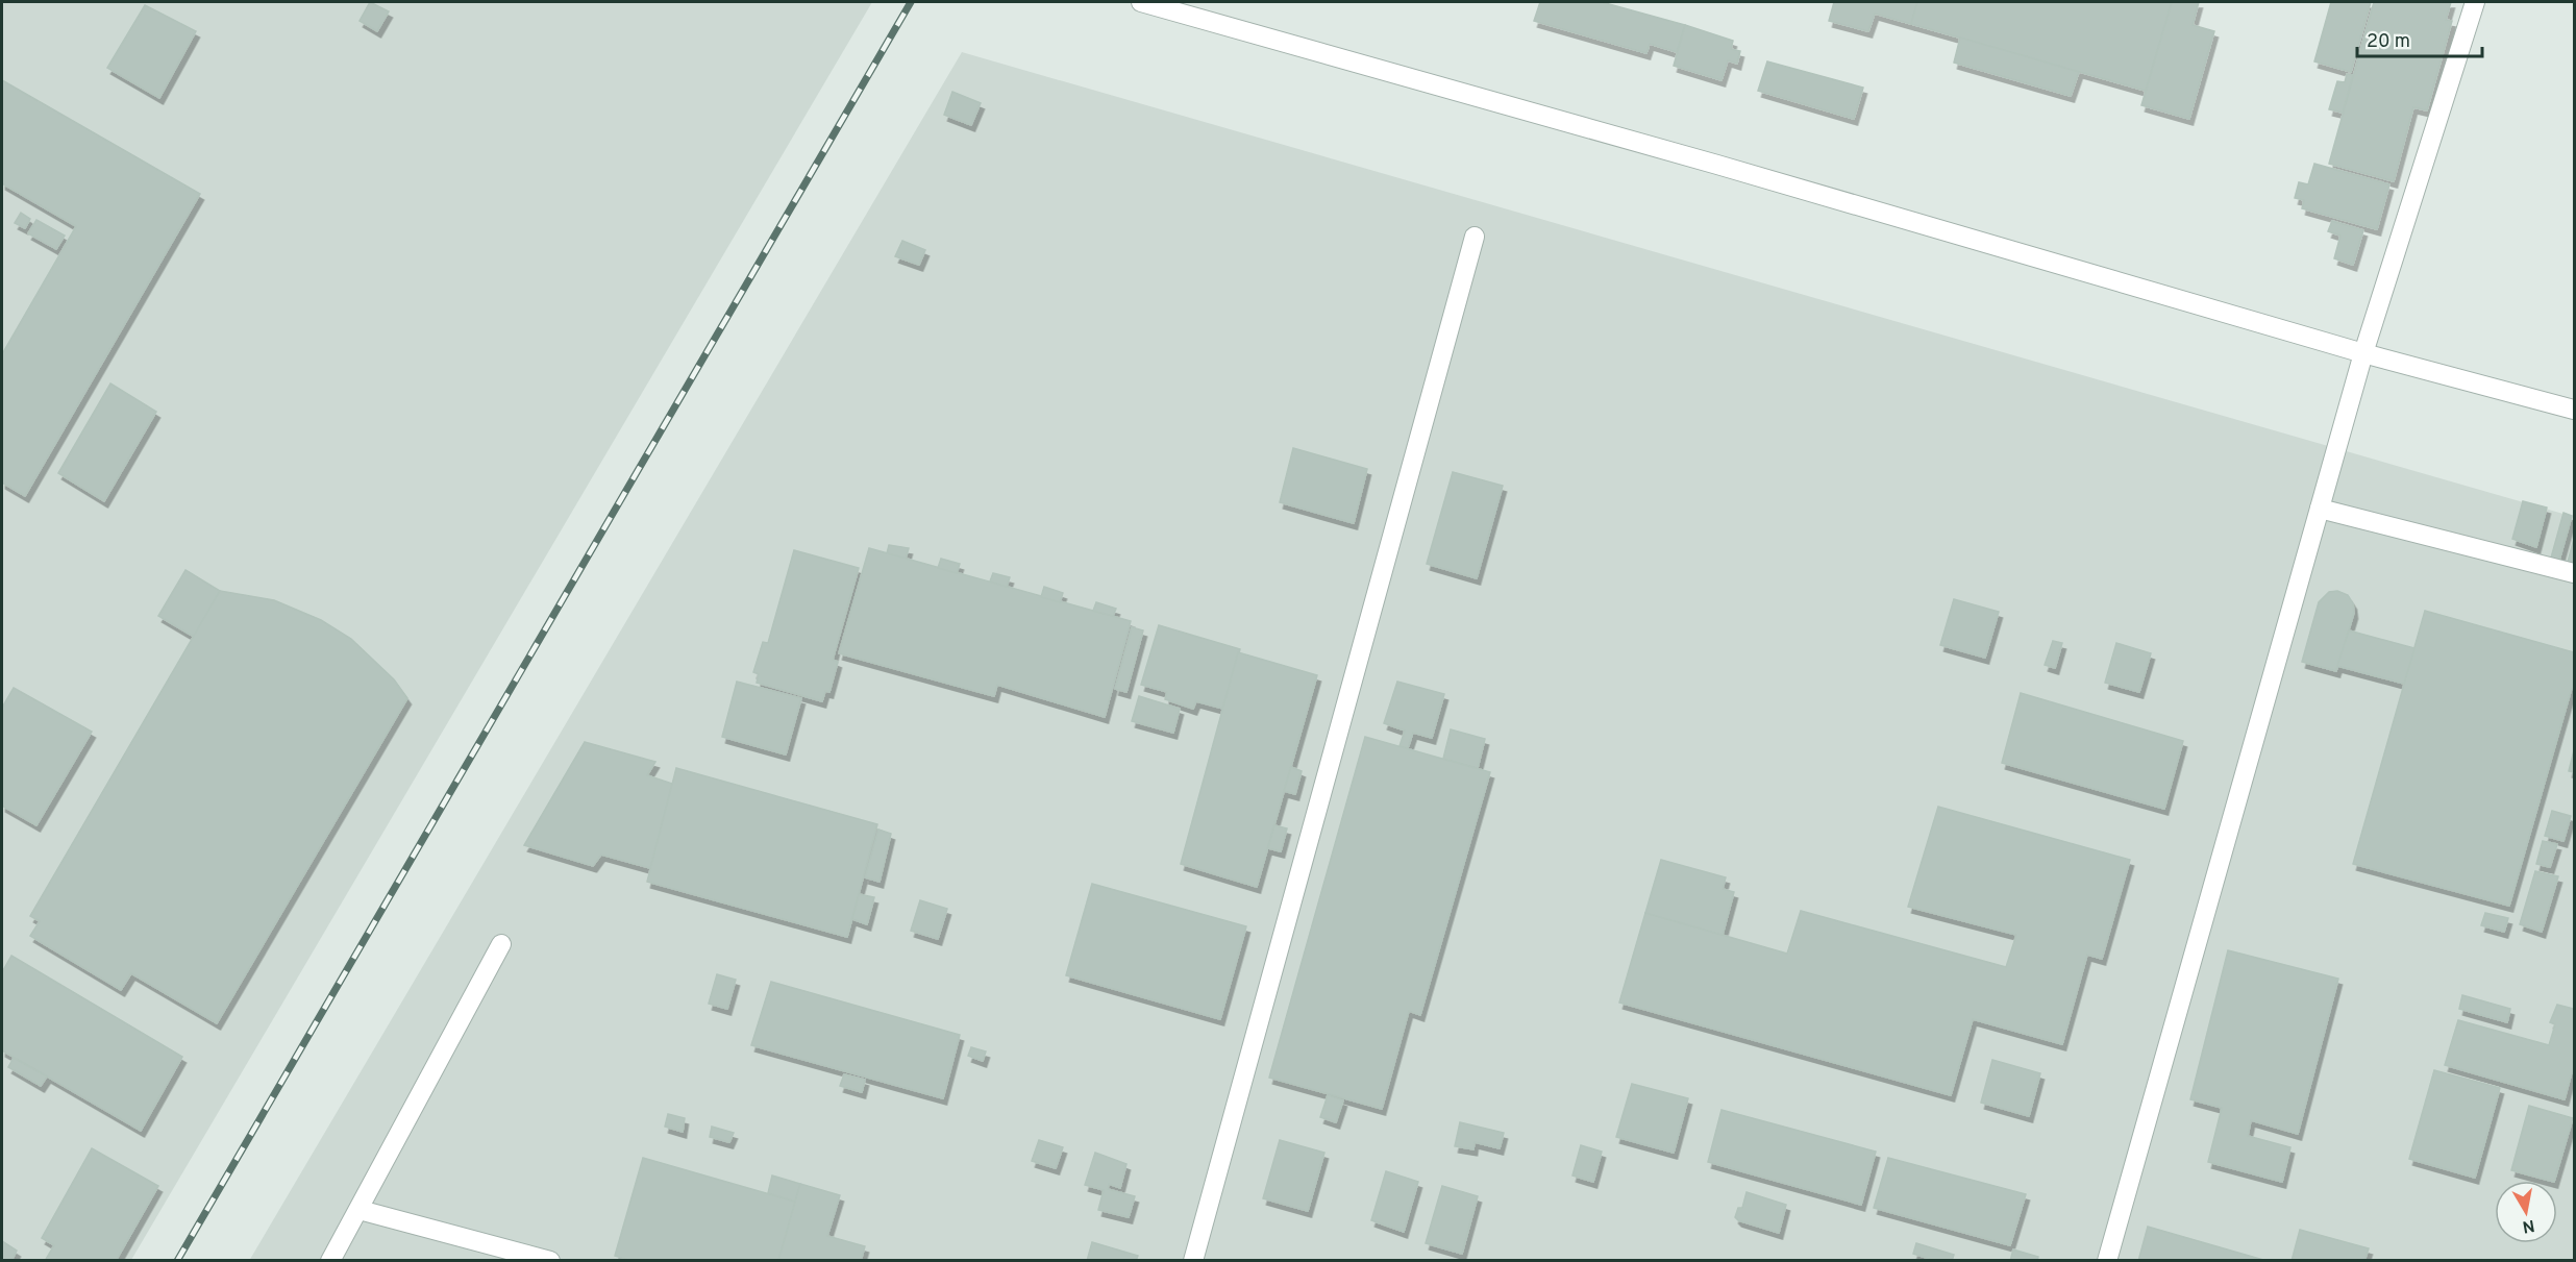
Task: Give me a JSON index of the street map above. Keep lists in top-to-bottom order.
{
  "scale_bar": "20 m",
  "north": "bottom"
}
